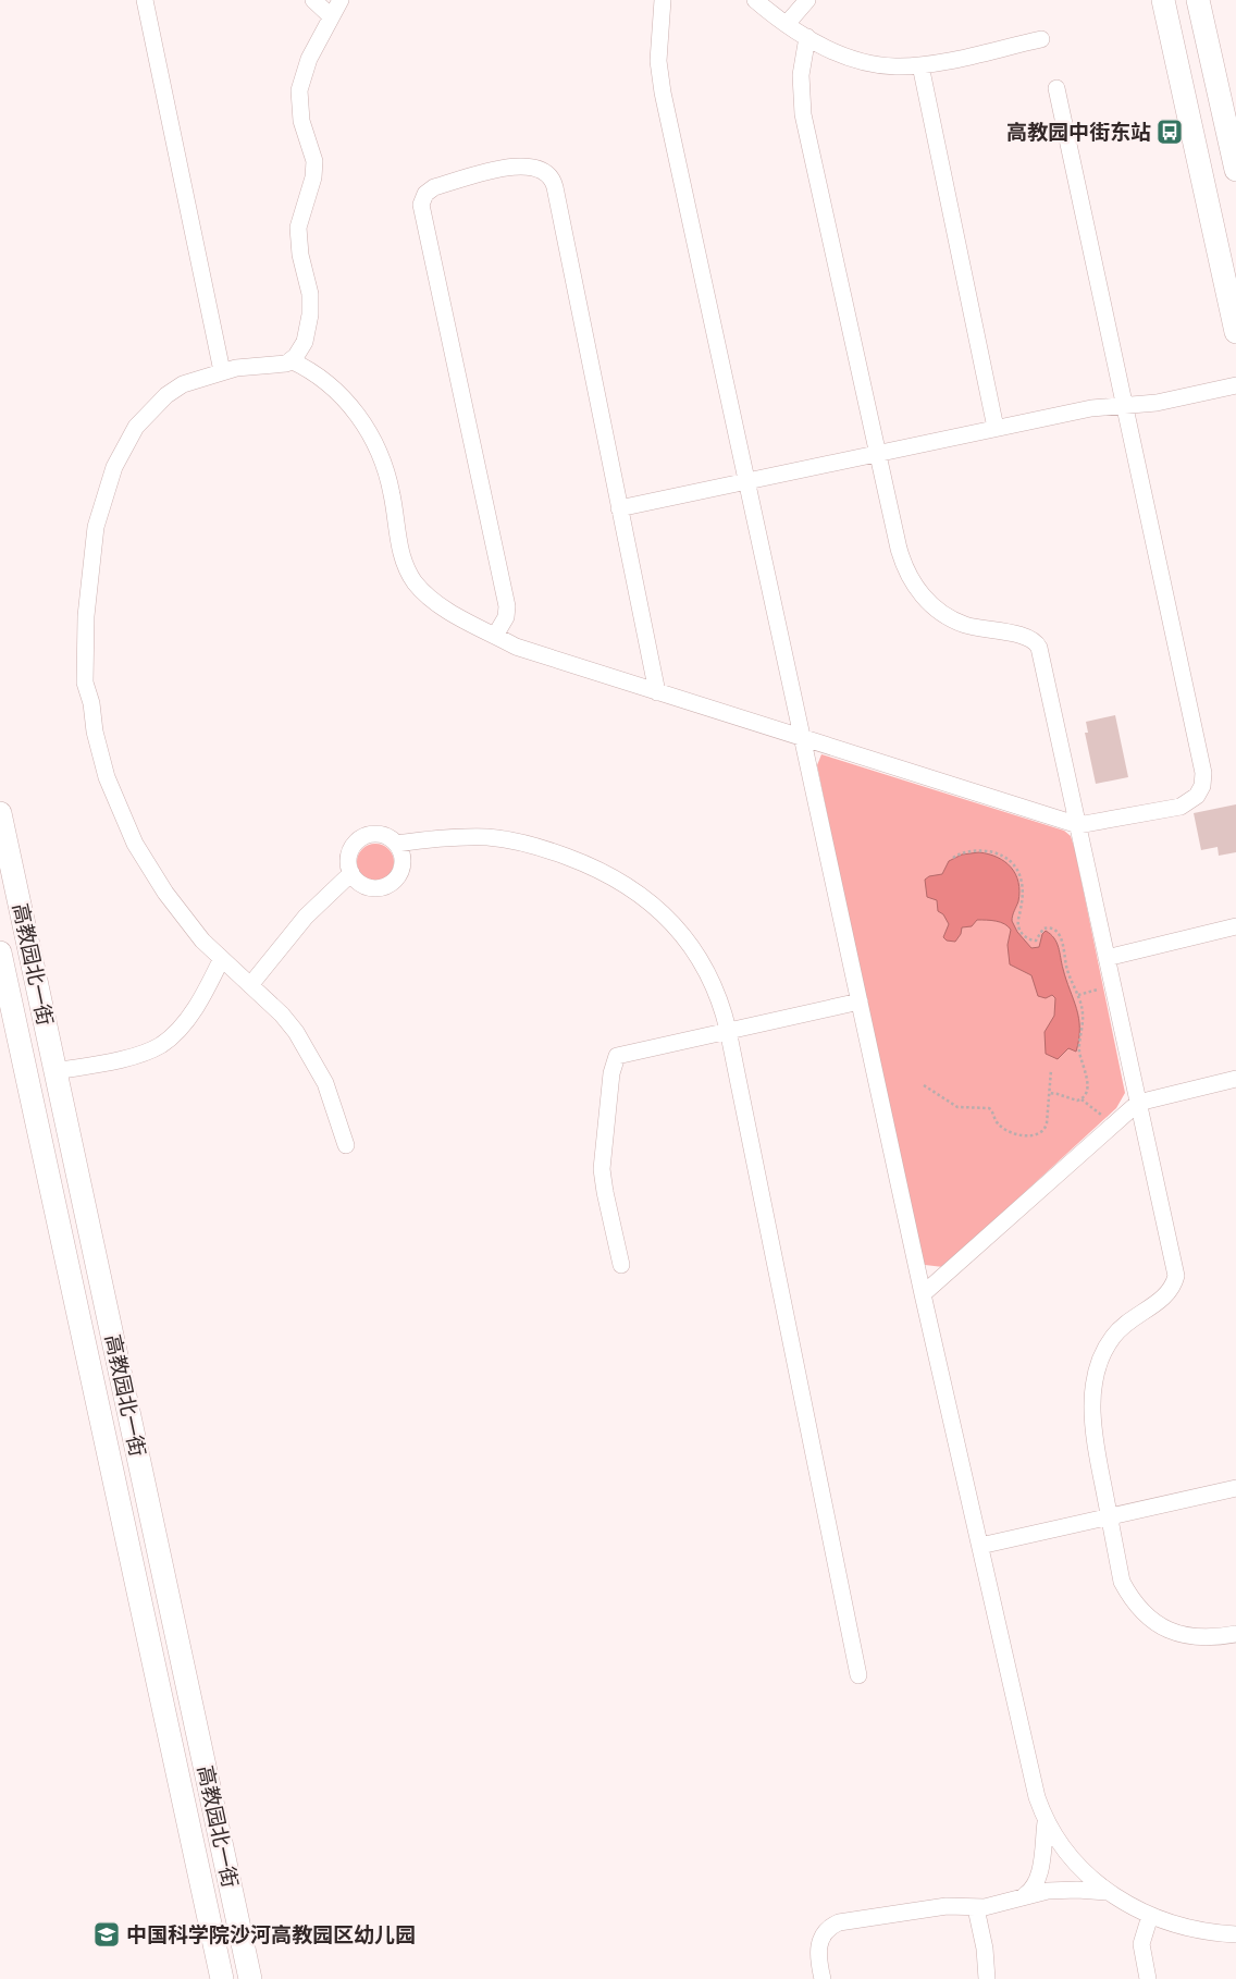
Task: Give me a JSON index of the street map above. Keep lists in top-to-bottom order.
{
  "streets": {
    "street": ["高教园北一街"]
  },
  "places": {
    "bus stop": ["高教园中街东站"],
    "school or university": ["中国科学院沙河高教园区幼儿园"]
  }
}
